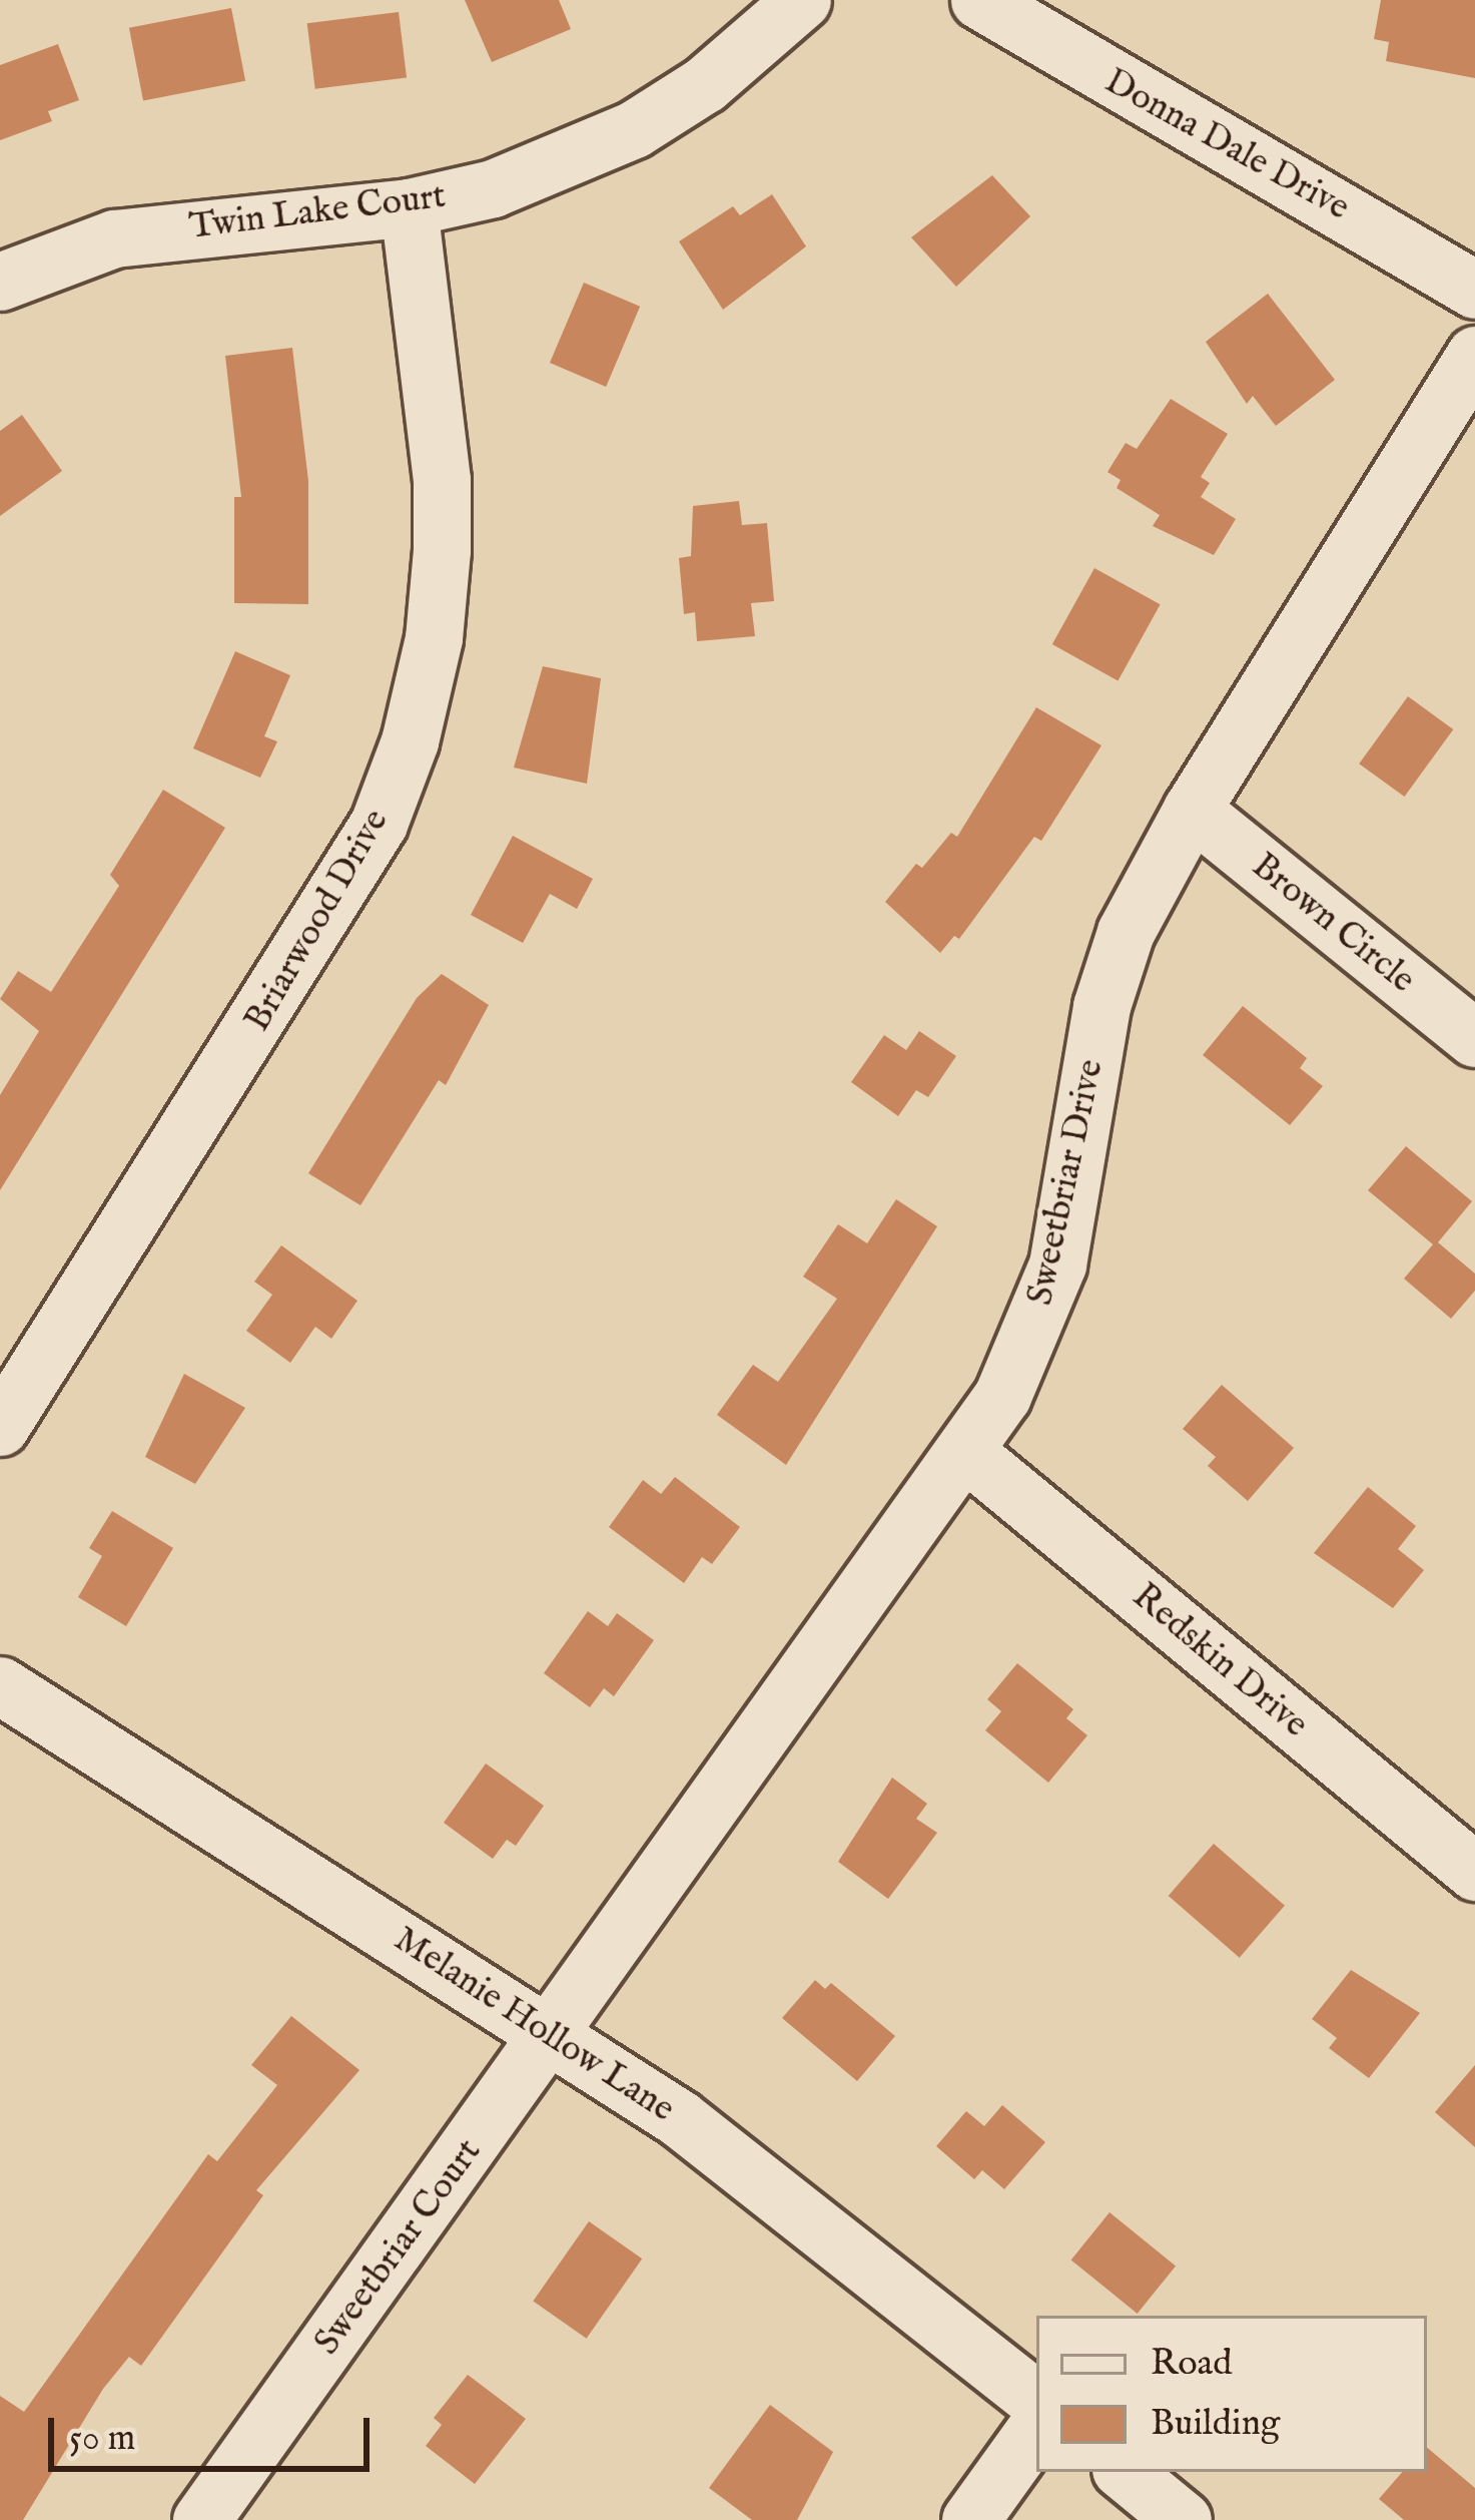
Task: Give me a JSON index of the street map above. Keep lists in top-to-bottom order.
{
  "streets": {
    "street": [
      "Donna Dale Drive",
      "Twin Lake Court",
      "Briarwood Drive",
      "Brown Circle",
      "Sweetbriar Drive",
      "Redskin Drive",
      "Melanie Hollow Lane",
      "Sweetbriar Court"
    ]
  },
  "crossings": [
    ["Twin Lake Court", "Briarwood Drive"],
    ["Brown Circle", "Sweetbriar Drive"],
    ["Sweetbriar Drive", "Redskin Drive"],
    ["Sweetbriar Drive", "Melanie Hollow Lane"],
    ["Sweetbriar Drive", "Sweetbriar Court"],
    ["Melanie Hollow Lane", "Sweetbriar Court"]
  ],
  "legend": ["Road", "Building"],
  "scale_bar": "50 m"
}
